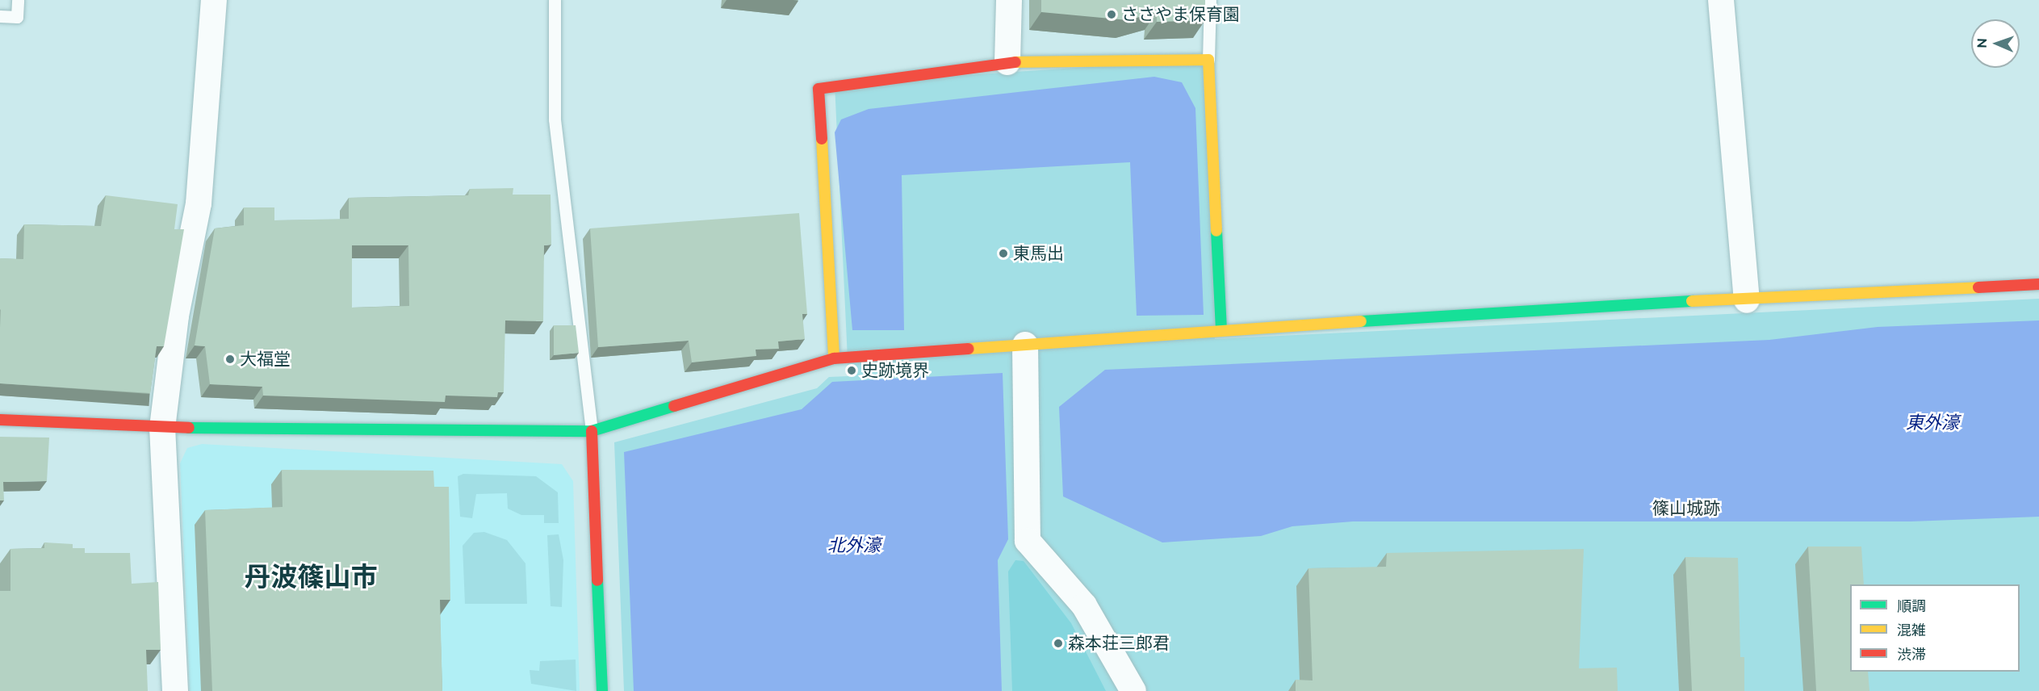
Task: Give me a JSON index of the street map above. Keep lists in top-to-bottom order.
{
  "districts": ["丹波篠山市"],
  "water": ["東外濠", "北外濠"],
  "parks": ["篠山城跡"],
  "places": [
    "ささやま保育園",
    "東馬出",
    "大福堂",
    "史跡境界",
    "森本荘三郎君"
  ],
  "legend": ["順調", "混雑", "渋滞"],
  "north": "left"
}
